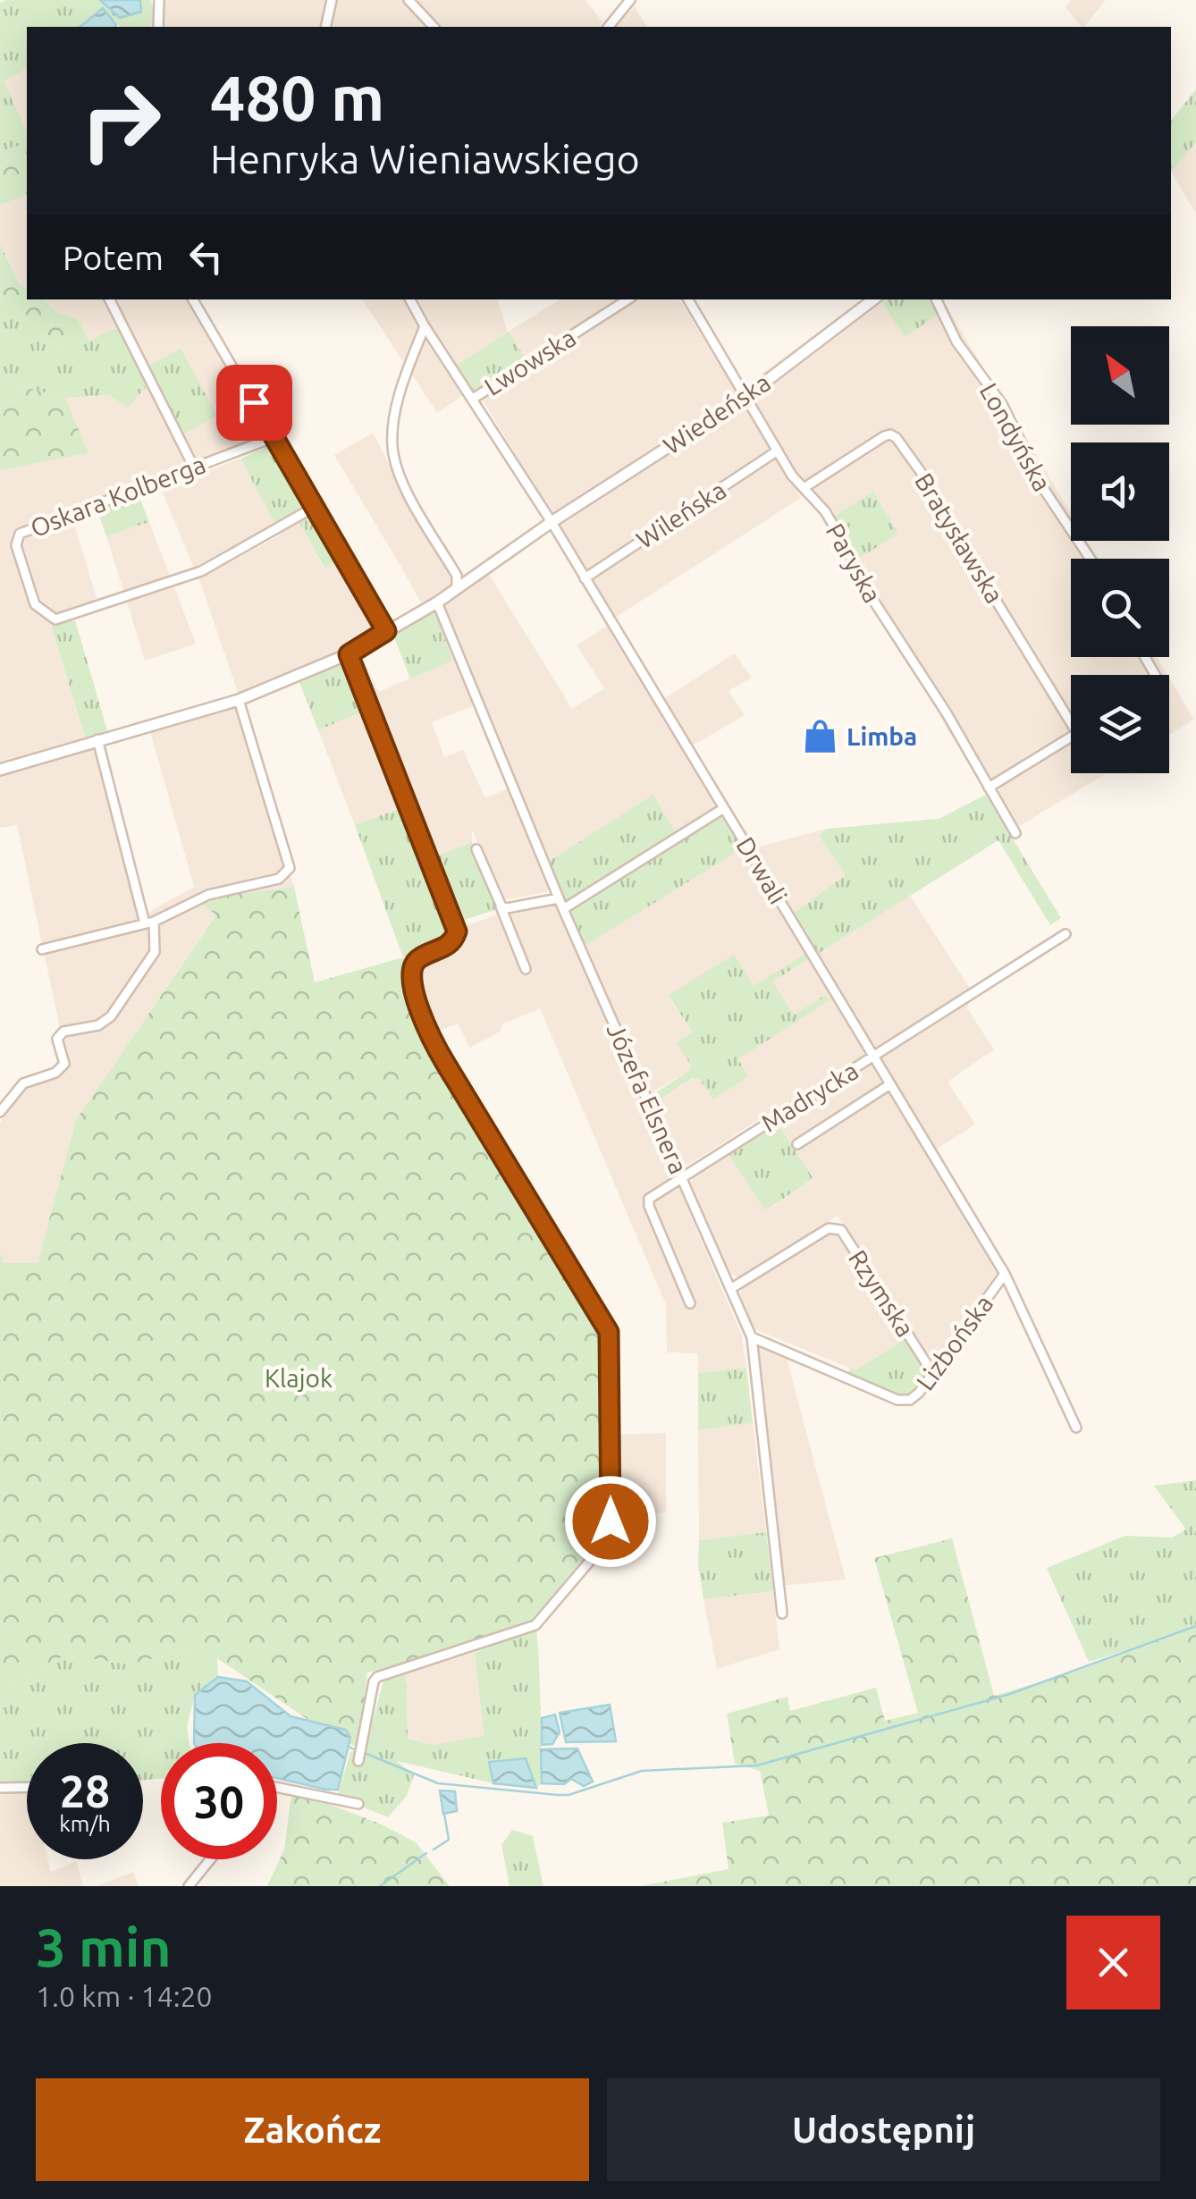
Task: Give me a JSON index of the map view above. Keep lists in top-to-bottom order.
{
  "streets": {
    "street": [
      "Lwowska",
      "Wiedeńska",
      "Londyńska",
      "Oskara Kolberga",
      "Wileńska",
      "Bratysławska",
      "Paryska",
      "Drwali",
      "Madrycka",
      "Józefa Elsnera",
      "Rzymska",
      "Lizbońska"
    ]
  },
  "crossings": [
    ["Lwowska", "Drwali"],
    ["Wiedeńska", "Paryska"],
    ["Wiedeńska", "Drwali"],
    ["Wiedeńska", "Józefa Elsnera"],
    ["Wileńska", "Paryska"],
    ["Wileńska", "Drwali"],
    ["Bratysławska", "Paryska"],
    ["Drwali", "Madrycka"],
    ["Drwali", "Lizbońska"],
    ["Madrycka", "Józefa Elsnera"],
    ["Józefa Elsnera", "Rzymska"],
    ["Józefa Elsnera", "Lizbońska"],
    ["Rzymska", "Lizbońska"]
  ],
  "parks": ["Klajok"],
  "places": {
    "shop": ["Limba"]
  },
  "north": "top left",
  "page": {
    "turn": ["480 m", "Henryka Wieniawskiego"],
    "then": "Potem",
    "speed": "28 km/h",
    "limit": "30",
    "heading": ["3 min", "1.0 km · 14:20"],
    "buttons": ["Zakończ", "Udostępnij"]
  }
}
